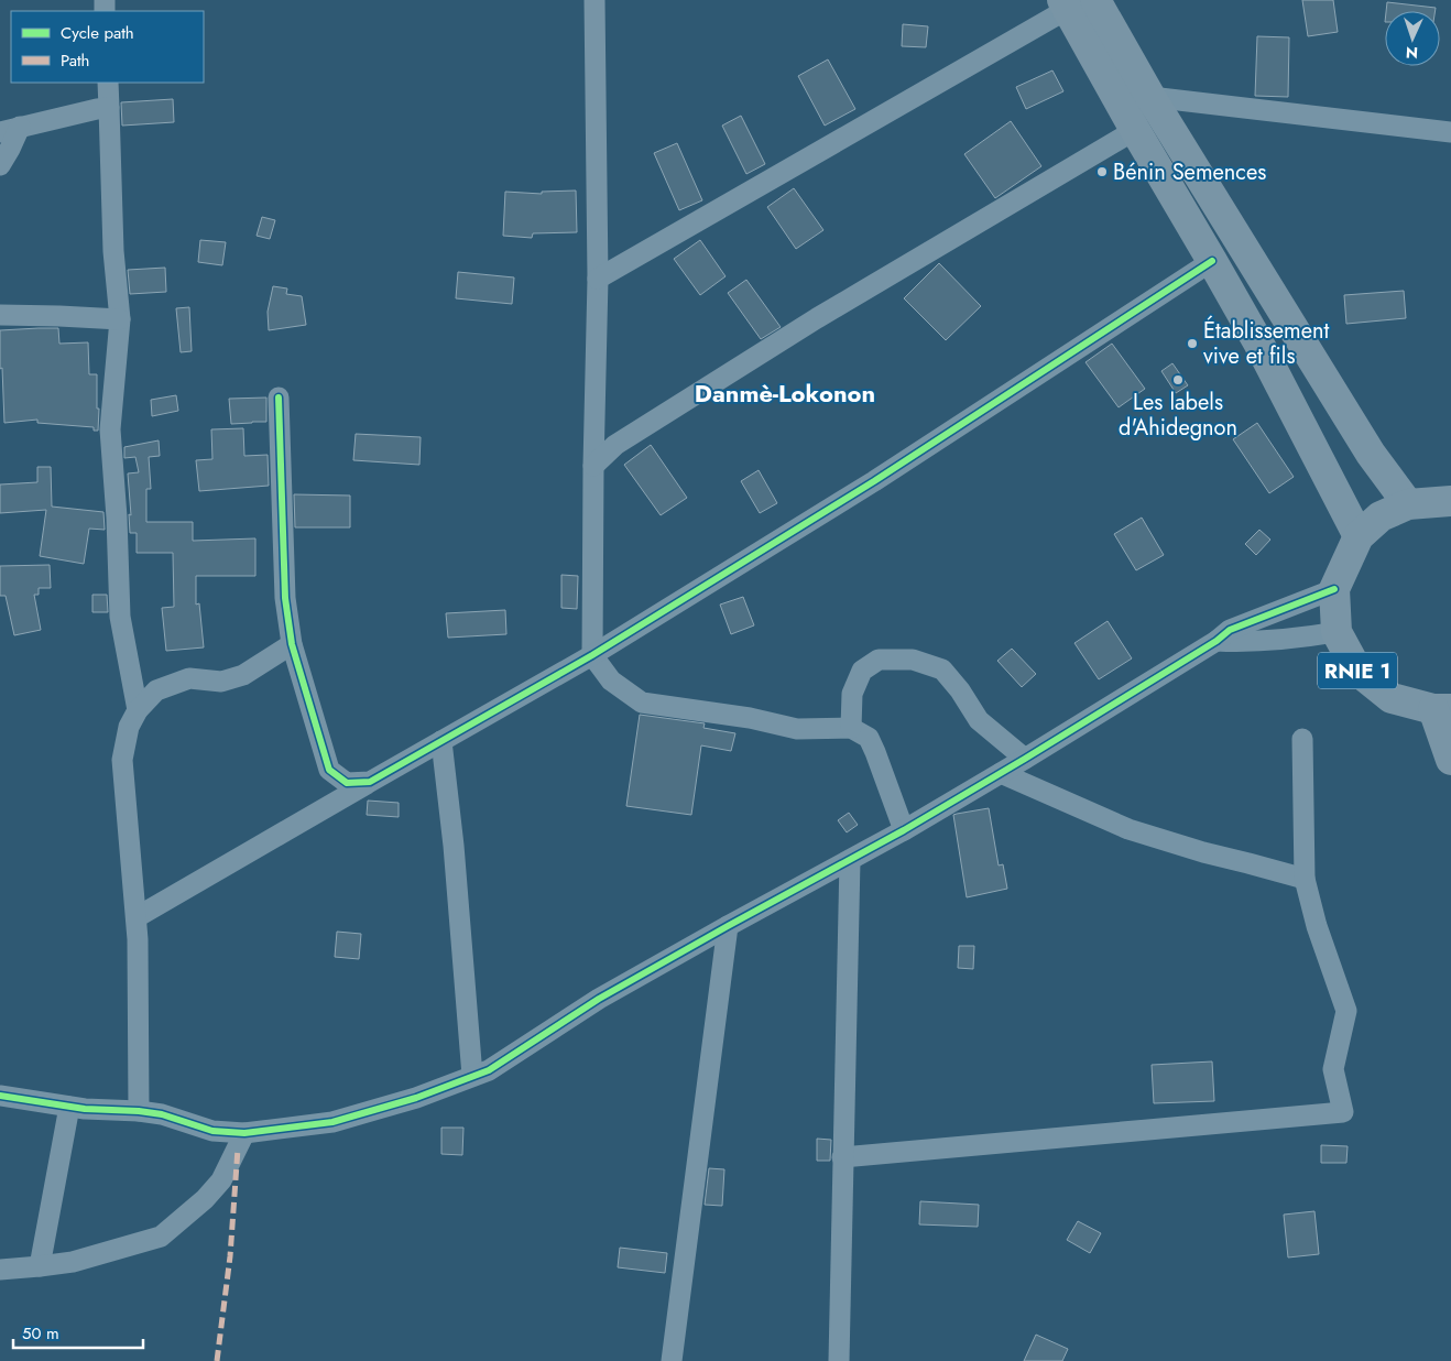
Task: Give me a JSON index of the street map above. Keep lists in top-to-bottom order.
{
  "streets": {
    "highway": ["RNIE 1"]
  },
  "districts": ["Danmè-Lokonon"],
  "places": ["Bénin Semences", "Établissement vive et fils", "Les labels d'Ahidegnon"],
  "legend": ["Cycle path", "Path"],
  "scale_bar": "50 m",
  "north": "bottom"
}
